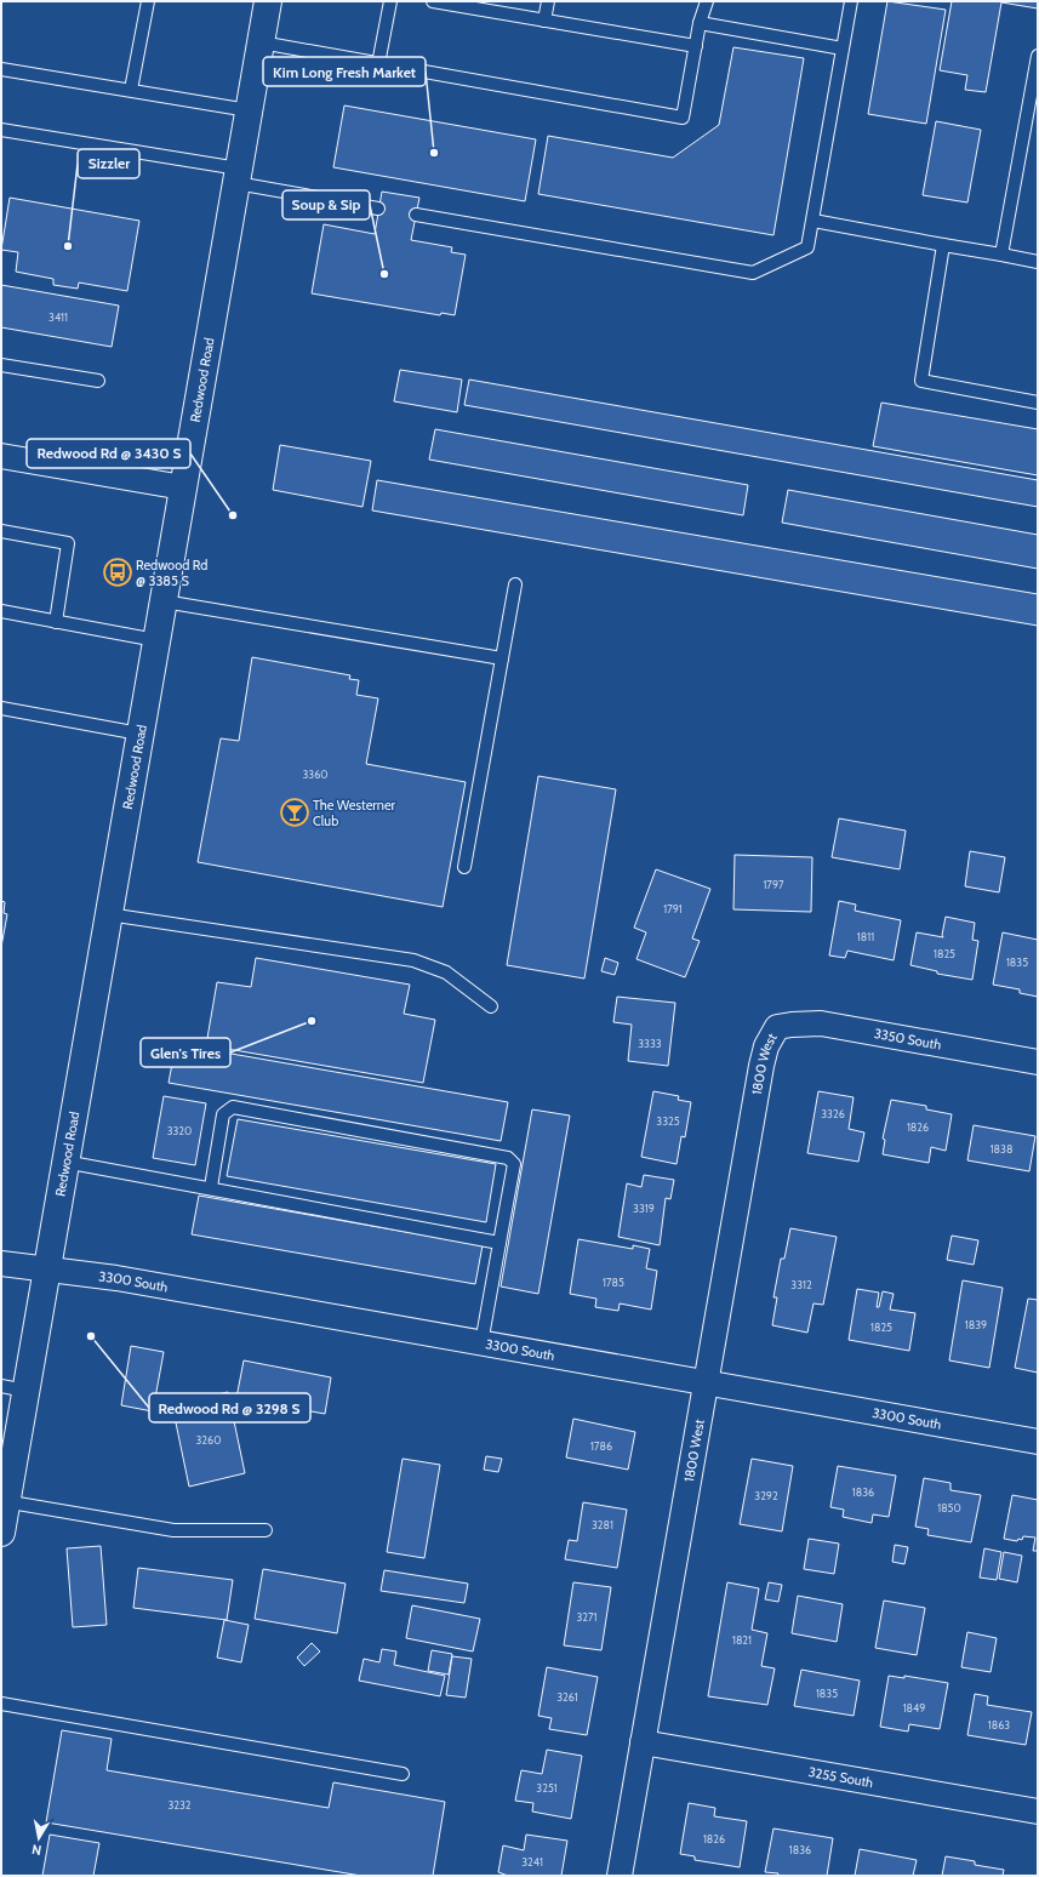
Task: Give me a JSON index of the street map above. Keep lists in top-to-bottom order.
{
  "streets": {
    "main road": ["Redwood Road"],
    "street": [
      "3350 South",
      "1800 West",
      "3300 South",
      "3255 South"
    ]
  },
  "crossings": [
    ["Redwood Road", "3300 South"],
    ["3350 South", "1800 West"],
    ["1800 West", "3300 South"],
    ["1800 West", "3255 South"]
  ],
  "places": {
    "other": [
      "Kim Long Fresh Market",
      "Sizzler",
      "Soup & Sip",
      "Redwood Rd @ 3430 S",
      "Glen's Tires",
      "Redwood Rd @ 3298 S"
    ],
    "bus stop": ["Redwood Rd @ 3385 S"],
    "bar": ["The Westerner Club"]
  },
  "house_numbers": [
    "3411",
    "3360",
    "1797",
    "1791",
    "1811",
    "1825",
    "1835",
    "3333",
    "3326",
    "3325",
    "1826",
    "3320",
    "1838",
    "3319",
    "1785",
    "3312",
    "1839",
    "1825",
    "3260",
    "1786",
    "1836",
    "3292",
    "1850",
    "3281",
    "3271",
    "1821",
    "1835",
    "3261",
    "1849",
    "1863",
    "3251",
    "3232",
    "1826",
    "1836",
    "3241"
  ],
  "north": "bottom"
}
